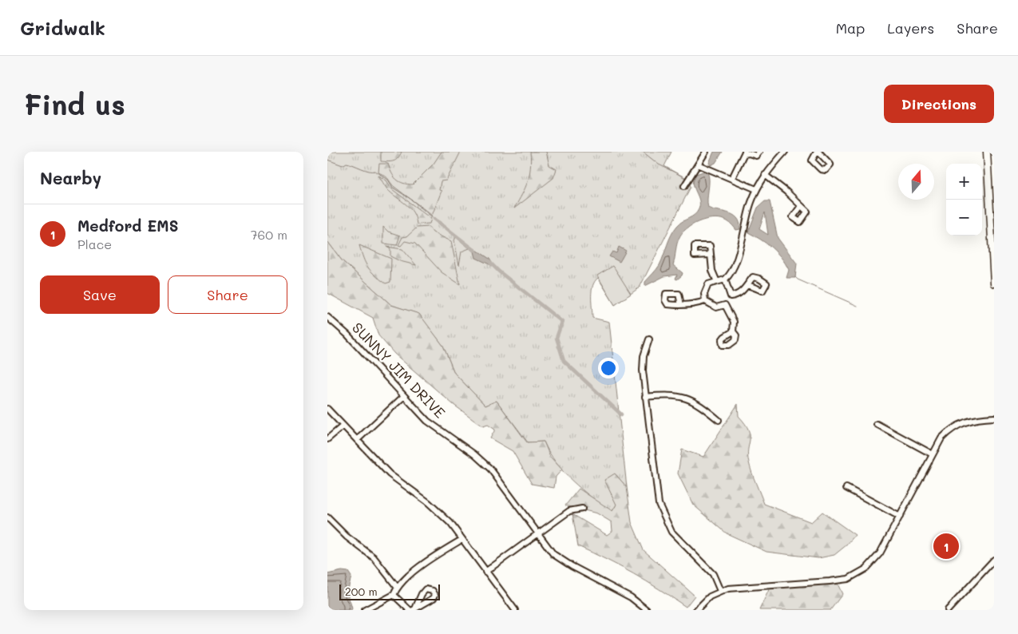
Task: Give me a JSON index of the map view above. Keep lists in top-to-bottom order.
{
  "streets": {
    "street": ["SUNNY JIM DRIVE"]
  },
  "scale_bar": "200 m",
  "north": "top",
  "page": {
    "header": "Gridwalk",
    "nav": ["Map", "Layers", "Share"],
    "buttons": [
      "Directions",
      ["Save", "Share"]
    ],
    "title": "Find us",
    "heading": "Nearby",
    "map_buttons": ["+", "−"],
    "list": [
      {
        "mark": "1",
        "name": "Medford EMS",
        "note": "Place",
        "value": "760 m"
      }
    ],
    "pins": "1",
    "scale": "200 m"
  }
}
